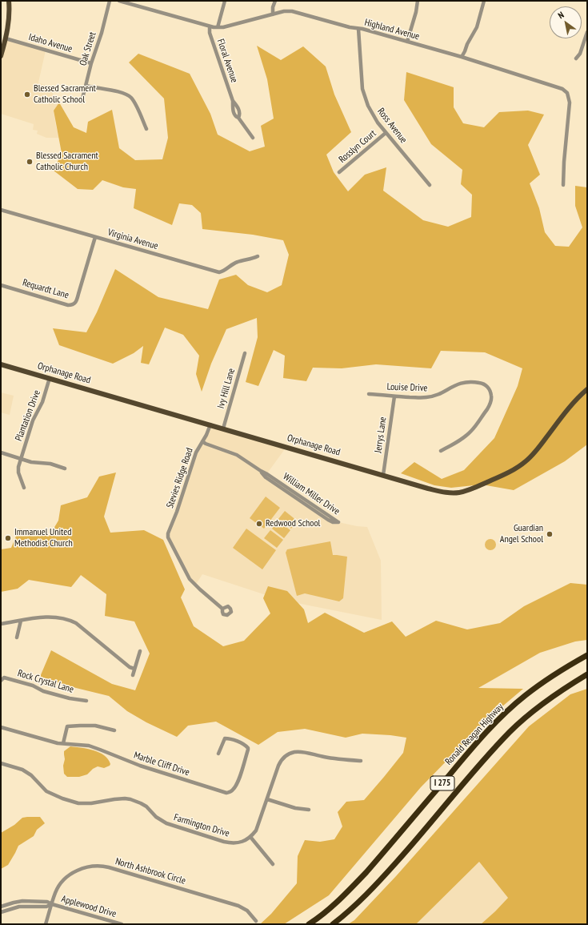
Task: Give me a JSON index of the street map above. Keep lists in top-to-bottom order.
{
  "streets": {
    "highway": ["Ronald Reagan Highway", "I 275"],
    "main road": ["Orphanage Road"],
    "street": [
      "Highland Avenue",
      "Idaho Avenue",
      "Oak Street",
      "Floral Avenue",
      "Ross Avenue",
      "Rosslyn Court",
      "Virginia Avenue",
      "Requardt Lane",
      "Louise Drive",
      "Ivy Hill Lane",
      "Plantation Drive",
      "Jerrys Lane",
      "Stevies Ridge Road",
      "William Miller Drive",
      "Rock Crystal Lane",
      "Marble Cliff Drive",
      "Farmington Drive",
      "North Ashbrook Circle",
      "Applewood Drive"
    ]
  },
  "crossings": [
    ["Highland Avenue", "Floral Avenue"],
    ["Highland Avenue", "Ross Avenue"],
    ["Idaho Avenue", "Oak Street"],
    ["Ross Avenue", "Rosslyn Court"],
    ["Virginia Avenue", "Requardt Lane"],
    ["Orphanage Road", "Ivy Hill Lane"],
    ["Orphanage Road", "Plantation Drive"],
    ["Orphanage Road", "Jerrys Lane"],
    ["Orphanage Road", "Stevies Ridge Road"],
    ["Louise Drive", "Jerrys Lane"],
    ["Stevies Ridge Road", "William Miller Drive"],
    ["North Ashbrook Circle", "Applewood Drive"]
  ],
  "places": [
    "Blessed Sacrament Catholic School",
    "Blessed Sacrament Catholic Church",
    "Redwood School",
    "Guardian Angel School",
    "Immanuel United Methodist Church"
  ],
  "north": "top left"
}
